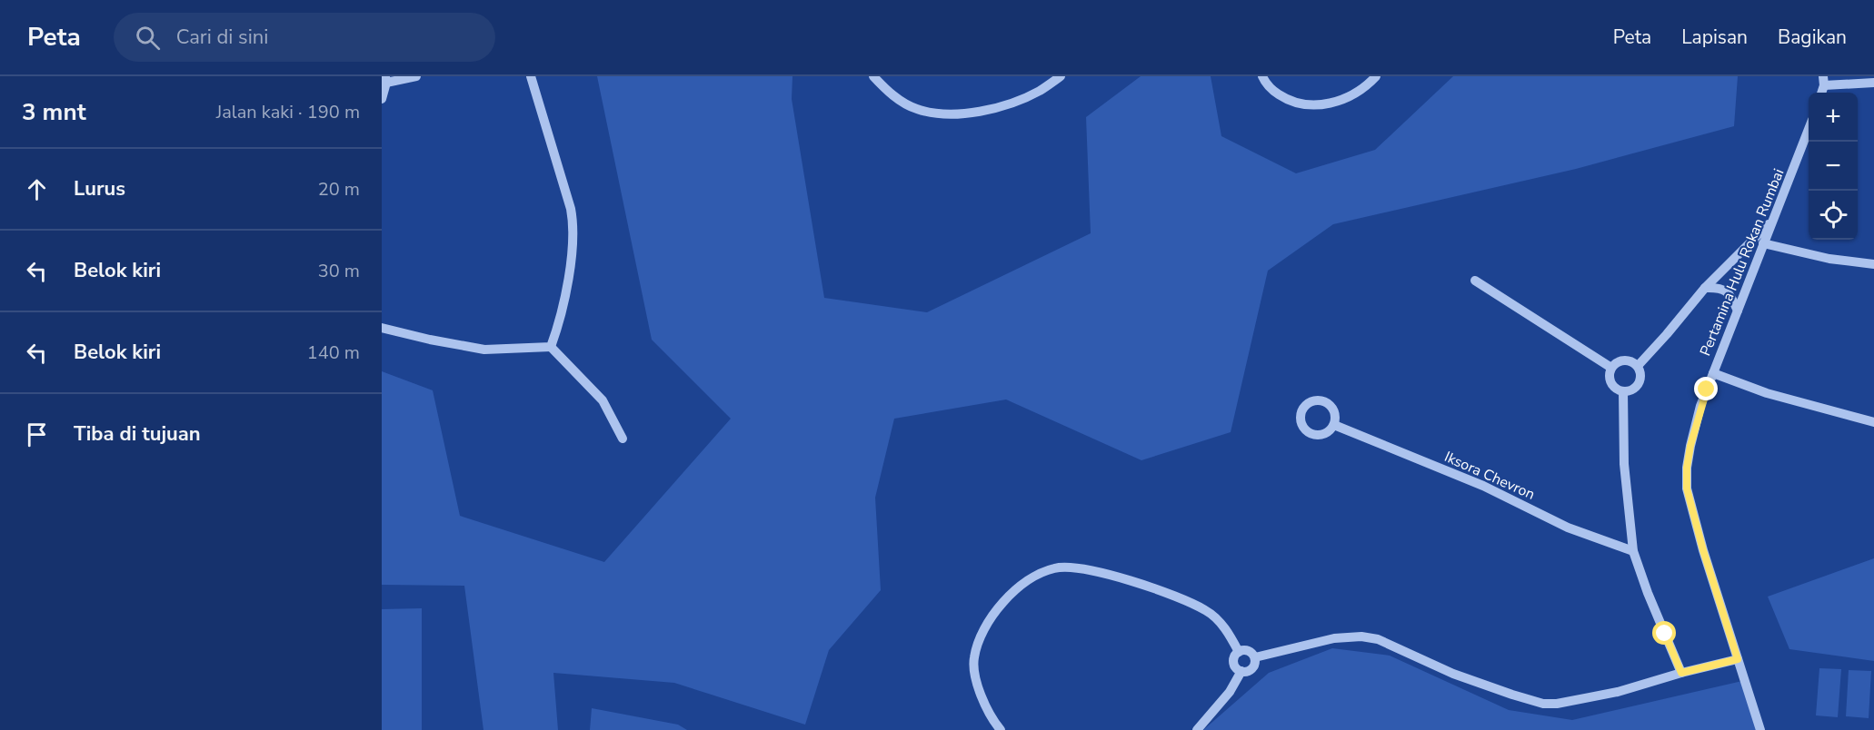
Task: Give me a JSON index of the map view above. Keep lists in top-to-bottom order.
{
  "streets": {
    "street": ["Pertamina Hulu Rokan Rumbai", "Iksora Chevron"]
  },
  "page": {
    "header": "Peta",
    "search": "Cari di sini",
    "nav": ["Peta", "Lapisan", "Bagikan"],
    "heading": ["3 mnt", "Jalan kaki · 190 m"],
    "map_buttons": ["+", "−"],
    "list": [
      ["Lurus", "20 m"],
      ["Belok kiri", "30 m"],
      ["Belok kiri", "140 m"],
      "Tiba di tujuan"
    ]
  }
}
